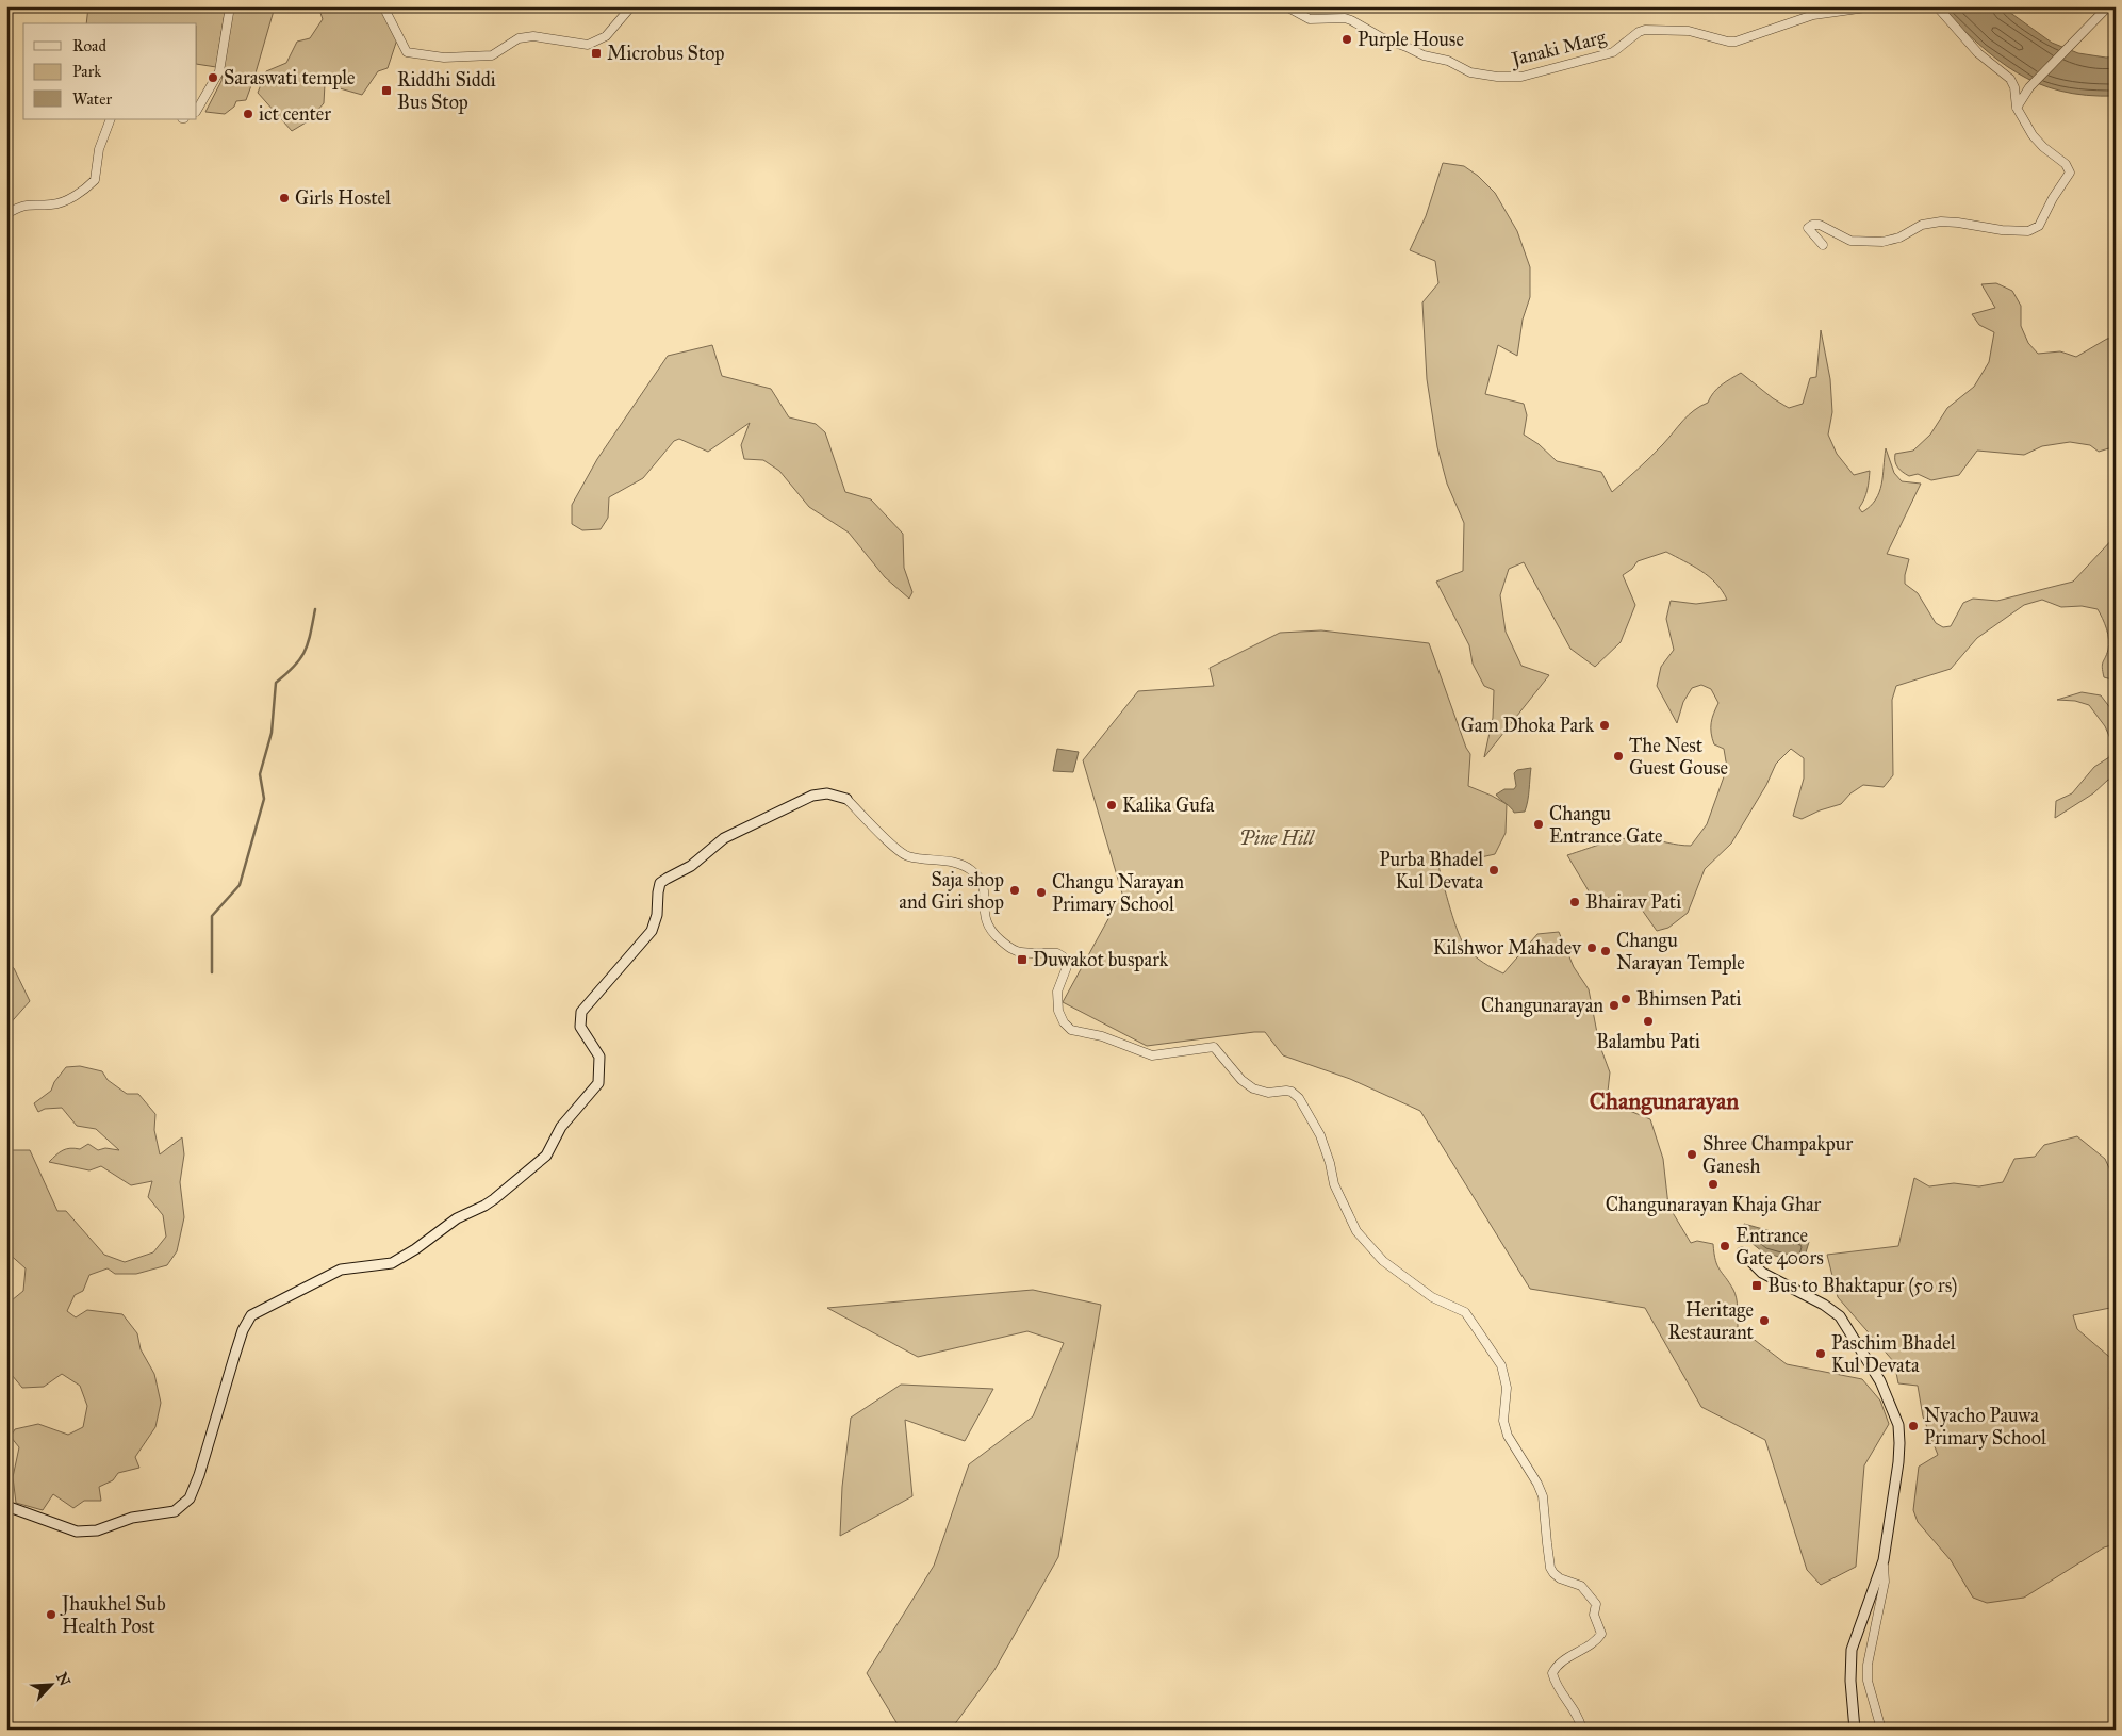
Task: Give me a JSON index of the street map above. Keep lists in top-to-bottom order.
{
  "streets": {
    "street": ["Janaki Marg"]
  },
  "districts": ["Changunarayan"],
  "parks": ["Pine Hill"],
  "places": {
    "other": [
      "Purple House",
      "Saraswati temple",
      "ict center",
      "Girls Hostel",
      "Gam Dhoka Park",
      "The Nest Guest Gouse",
      "Kalika Gufa",
      "Changu Entrance Gate",
      "Purba Bhadel Kul Devata",
      "Saja shop and Giri shop",
      "Changu Narayan Primary School",
      "Bhairav Pati",
      "Kilshwor Mahadev",
      "Changu Narayan Temple",
      "Bhimsen Pati",
      "Changunarayan",
      "Balambu Pati",
      "Shree Champakpur Ganesh",
      "Changunarayan Khaja Ghar",
      "Entrance Gate 400rs",
      "Heritage Restaurant",
      "Paschim Bhadel Kul Devata",
      "Nyacho Pauwa Primary School",
      "Jhaukhel Sub Health Post"
    ],
    "transit": [
      "Microbus Stop",
      "Riddhi Siddi Bus Stop",
      "Duwakot buspark",
      "Bus to Bhaktapur (50 rs)"
    ]
  },
  "legend": ["Road", "Park", "Water"],
  "north": "top right"
}
